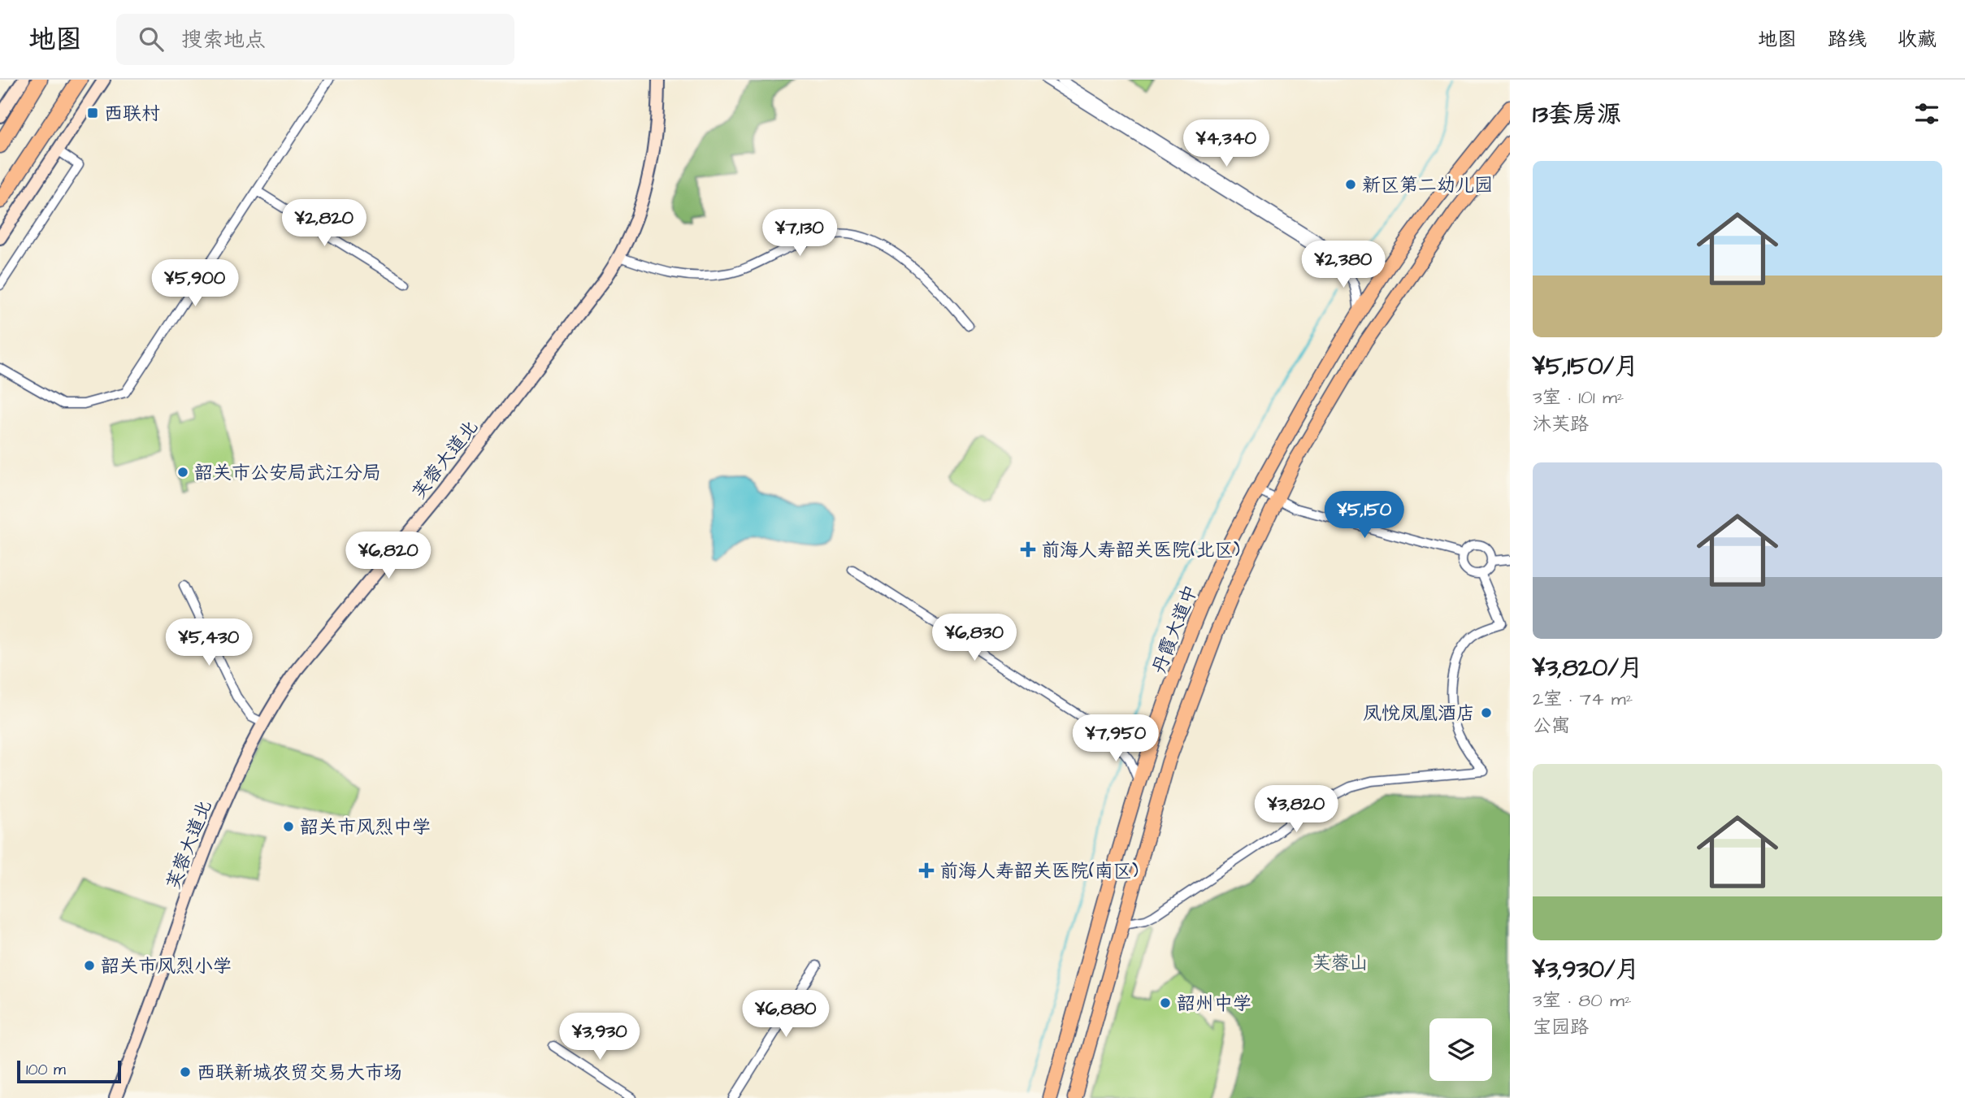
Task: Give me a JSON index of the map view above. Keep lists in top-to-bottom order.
{
  "streets": {
    "main road": ["芙蓉大道北", "丹霞大道中"]
  },
  "parks": ["芙蓉山"],
  "places": {
    "transit": ["西联村"],
    "other": [
      "新区第二幼儿园",
      "韶关市公安局武江分局",
      "凤悦凤凰酒店",
      "韶关市风烈中学",
      "韶关市风烈小学",
      "韶州中学",
      "西联新城农贸交易大市场"
    ],
    "health": ["前海人寿韶关医院(北区)", "前海人寿韶关医院(南区)"]
  },
  "scale_bar": "100 m",
  "page": {
    "header": "地图",
    "search": "搜索地点",
    "nav": ["地图", "路线", "收藏"],
    "heading": "13套房源",
    "price": [
      "¥4,340",
      "¥2,820",
      "¥7,130",
      "¥2,380",
      "¥5,900",
      "¥5,150",
      "¥6,820",
      "¥6,830",
      "¥5,430",
      "¥7,950",
      "¥3,820",
      "¥6,880",
      "¥3,930"
    ],
    "list": [
      {
        "name": "¥5,150/月",
        "note": "3室 · 101 m² · 沐芙路"
      },
      {
        "name": "¥3,820/月",
        "note": "2室 · 74 m² · 公寓"
      },
      {
        "name": "¥3,930/月",
        "note": "3室 · 80 m² · 宝园路"
      }
    ],
    "scale": "100 m"
  }
}
